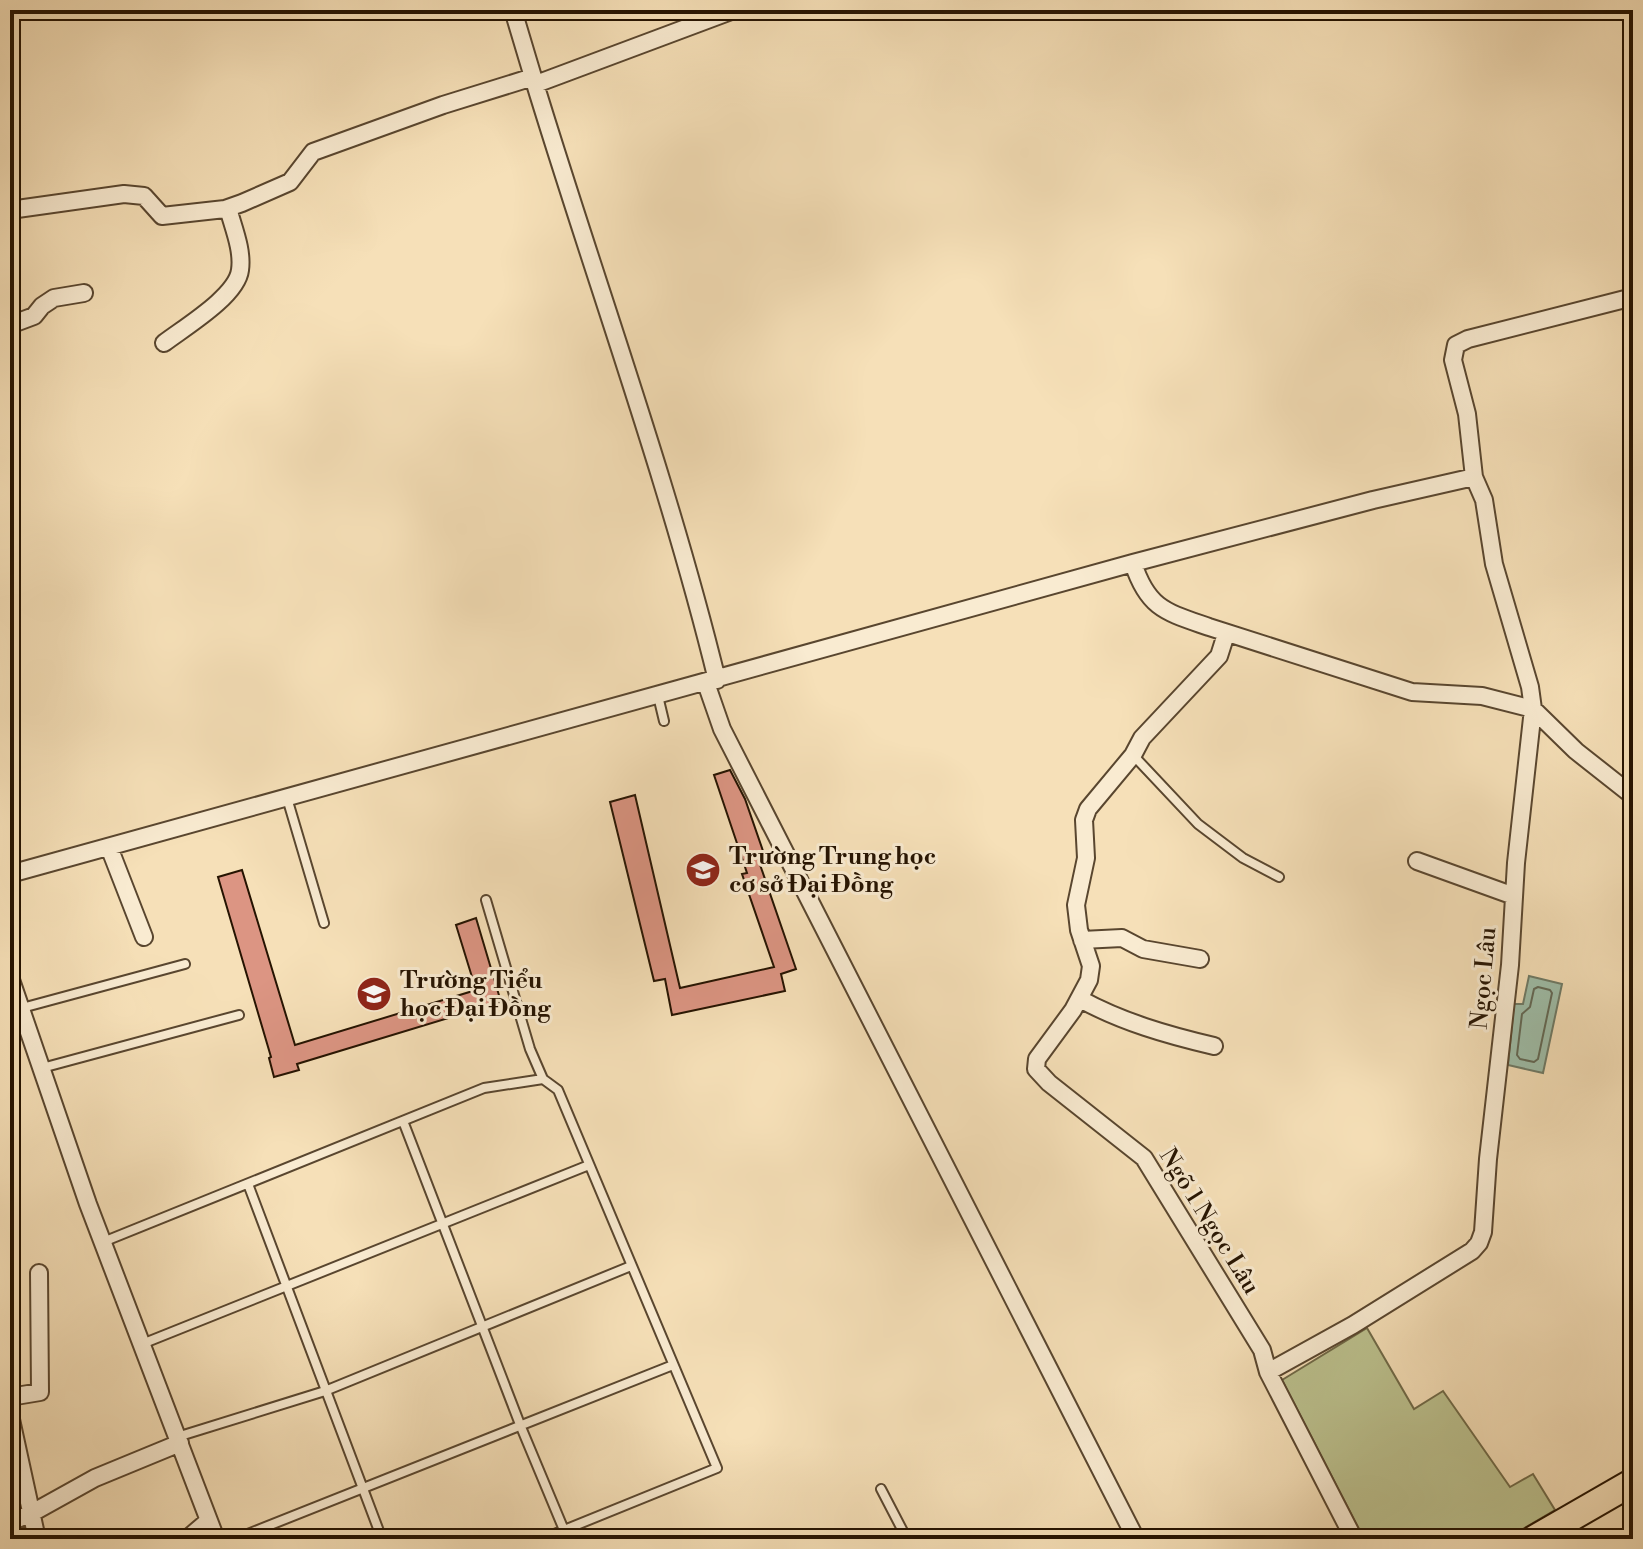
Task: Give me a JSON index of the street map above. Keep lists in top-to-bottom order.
{
  "streets": {
    "street": ["Ngọc Lâu", "Ngõ 1 Ngọc Lâu"]
  },
  "crossings": [
    ["Ngọc Lâu", "Ngõ 1 Ngọc Lâu"]
  ],
  "places": {
    "school or university": ["Trường Trung học cơ sở Đại Đồng", "Trường Tiểu học Đại Đồng"]
  }
}
